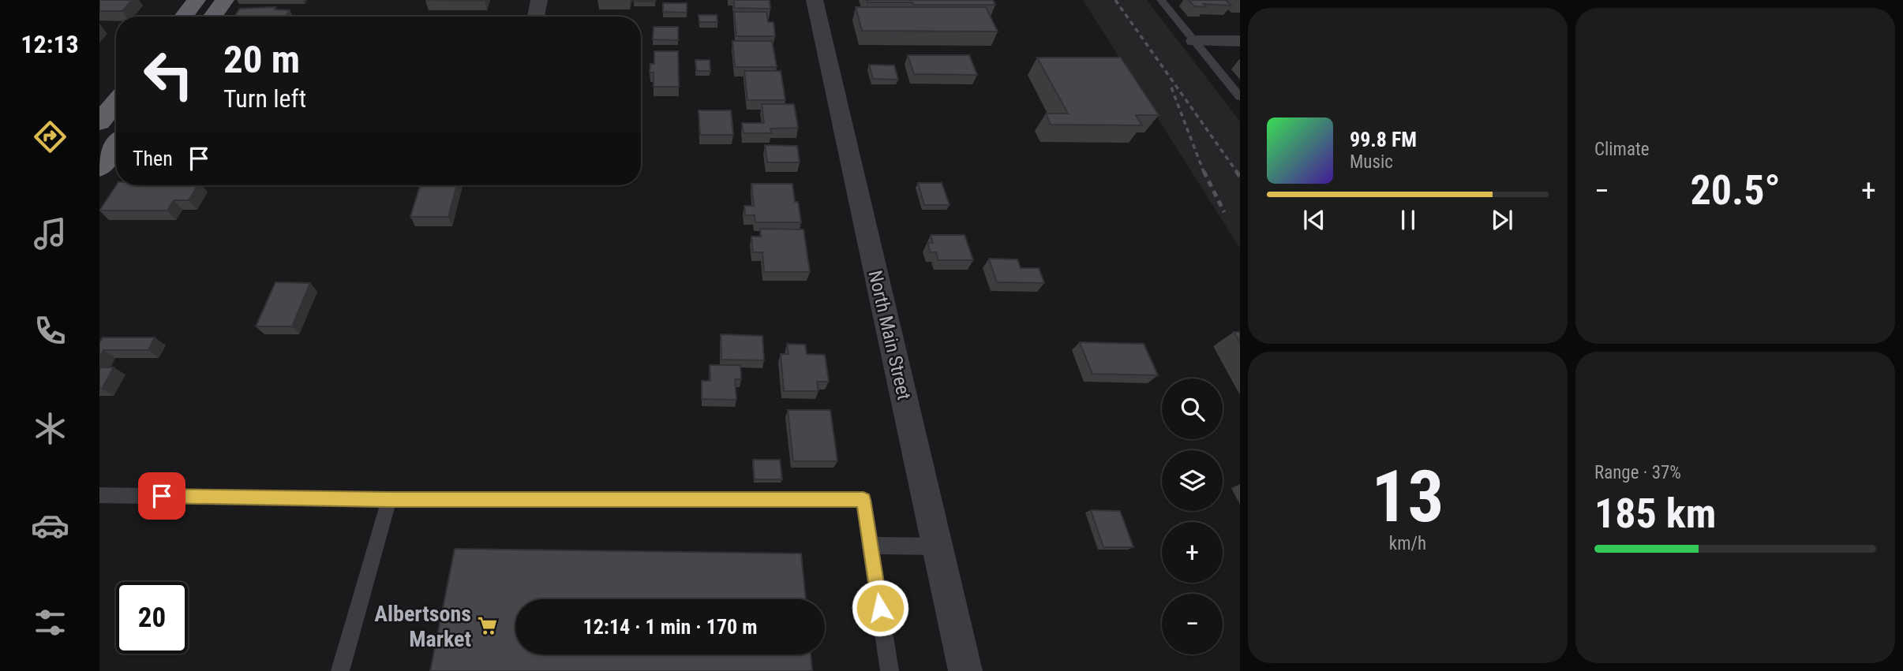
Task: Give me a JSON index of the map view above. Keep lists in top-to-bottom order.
{
  "streets": {
    "street": ["North Main Street"]
  },
  "places": {
    "supermarket": ["Albertsons Market"]
  },
  "page": {
    "tabs": "12:13",
    "tile": [
      "Climate",
      ["13", "km/h"],
      ["Range · 37%", "185 km"]
    ],
    "turn": ["20 m", "Turn left"],
    "song": ["99.8 FM", "Music"],
    "then": "Then",
    "heat": ["−", "20.5°", "+"],
    "map_buttons": ["+", "−"],
    "limit": "20",
    "trip": "12:14 · 1 min · 170 m"
  }
}
